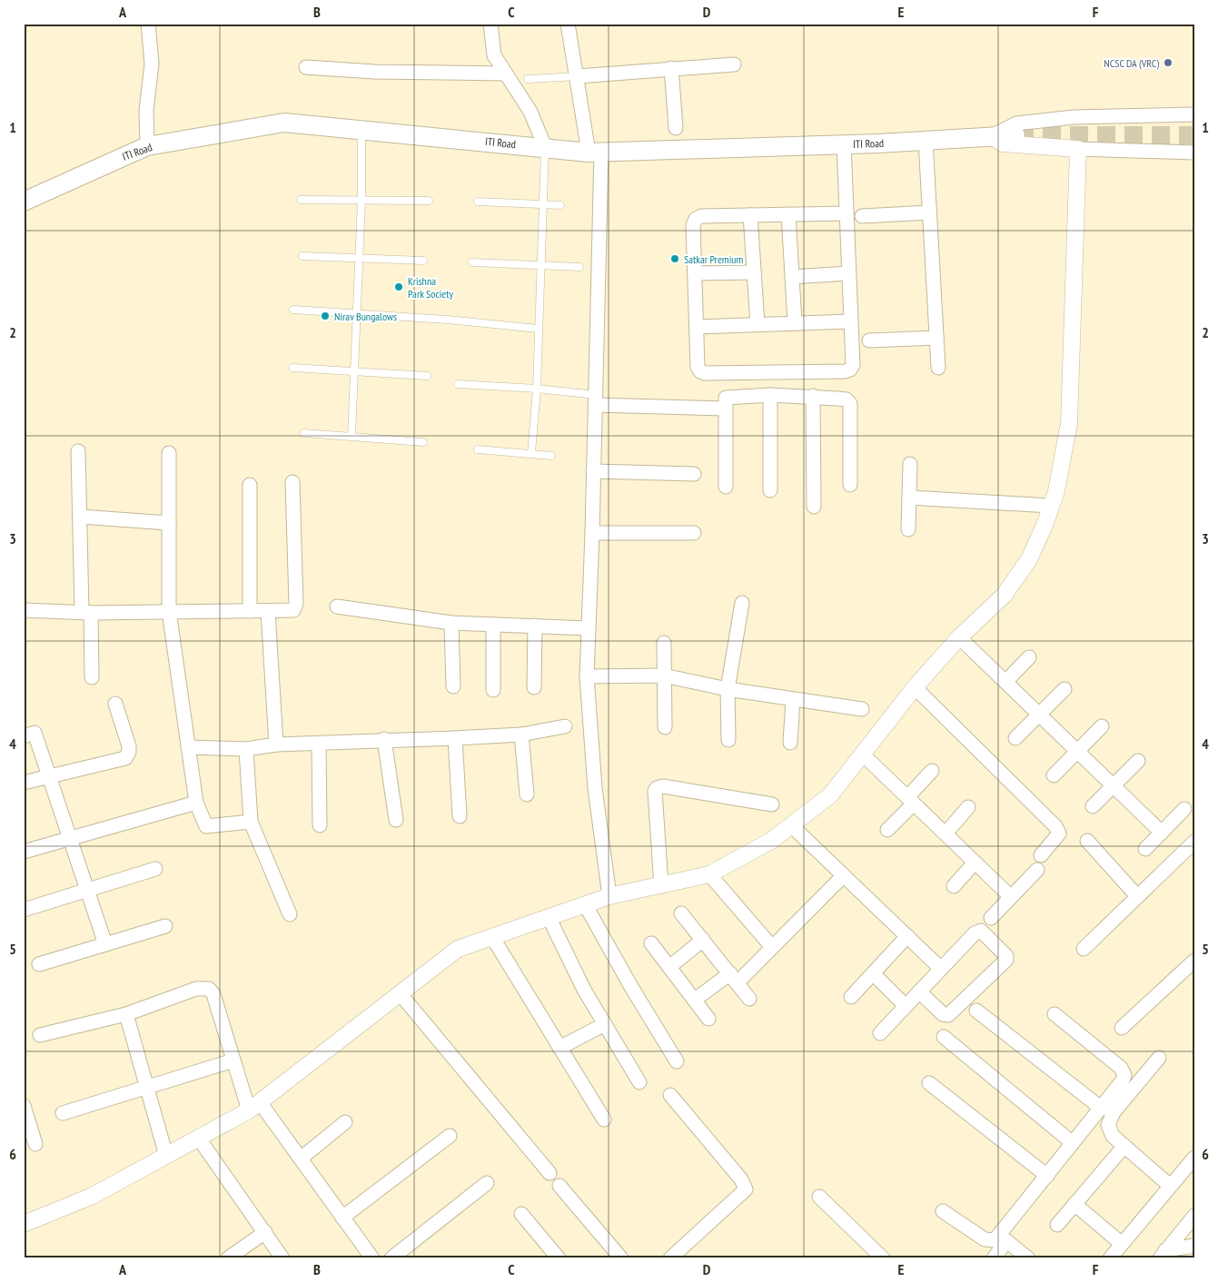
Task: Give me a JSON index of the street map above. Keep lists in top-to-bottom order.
{
  "streets": {
    "main road": ["ITI Road"]
  },
  "places": [
    "NCSC DA (VRC)",
    "Satkar Premium",
    "Krishna Park Society",
    "Nirav Bungalows"
  ],
  "grid": {
    "columns": [
      "A",
      "B",
      "C",
      "D",
      "E",
      "F"
    ],
    "rows": [
      "1",
      "2",
      "3",
      "4",
      "5",
      "6"
    ]
  }
}
